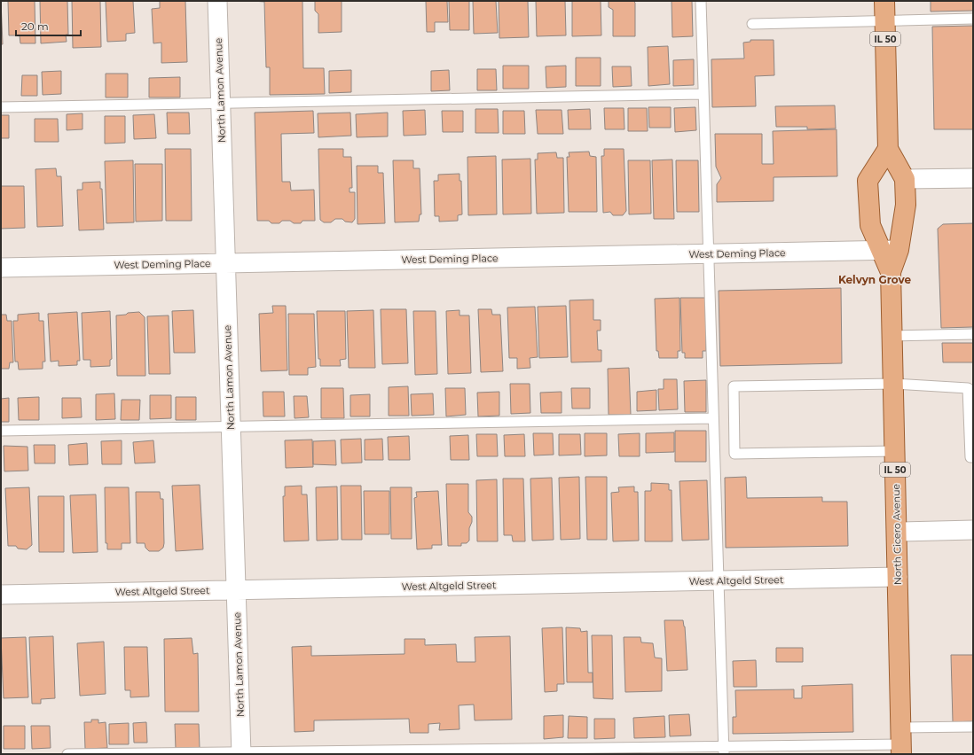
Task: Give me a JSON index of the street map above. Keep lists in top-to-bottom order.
{
  "streets": {
    "main road": ["IL 50", "North Cicero Avenue"],
    "street": ["North Lamon Avenue", "West Deming Place", "West Altgeld Street"]
  },
  "crossings": [
    ["North Lamon Avenue", "West Deming Place"],
    ["North Lamon Avenue", "West Altgeld Street"],
    ["West Deming Place", "North Cicero Avenue"],
    ["North Cicero Avenue", "West Altgeld Street"]
  ],
  "districts": ["Kelvyn Grove"],
  "scale_bar": "20 m"
}
